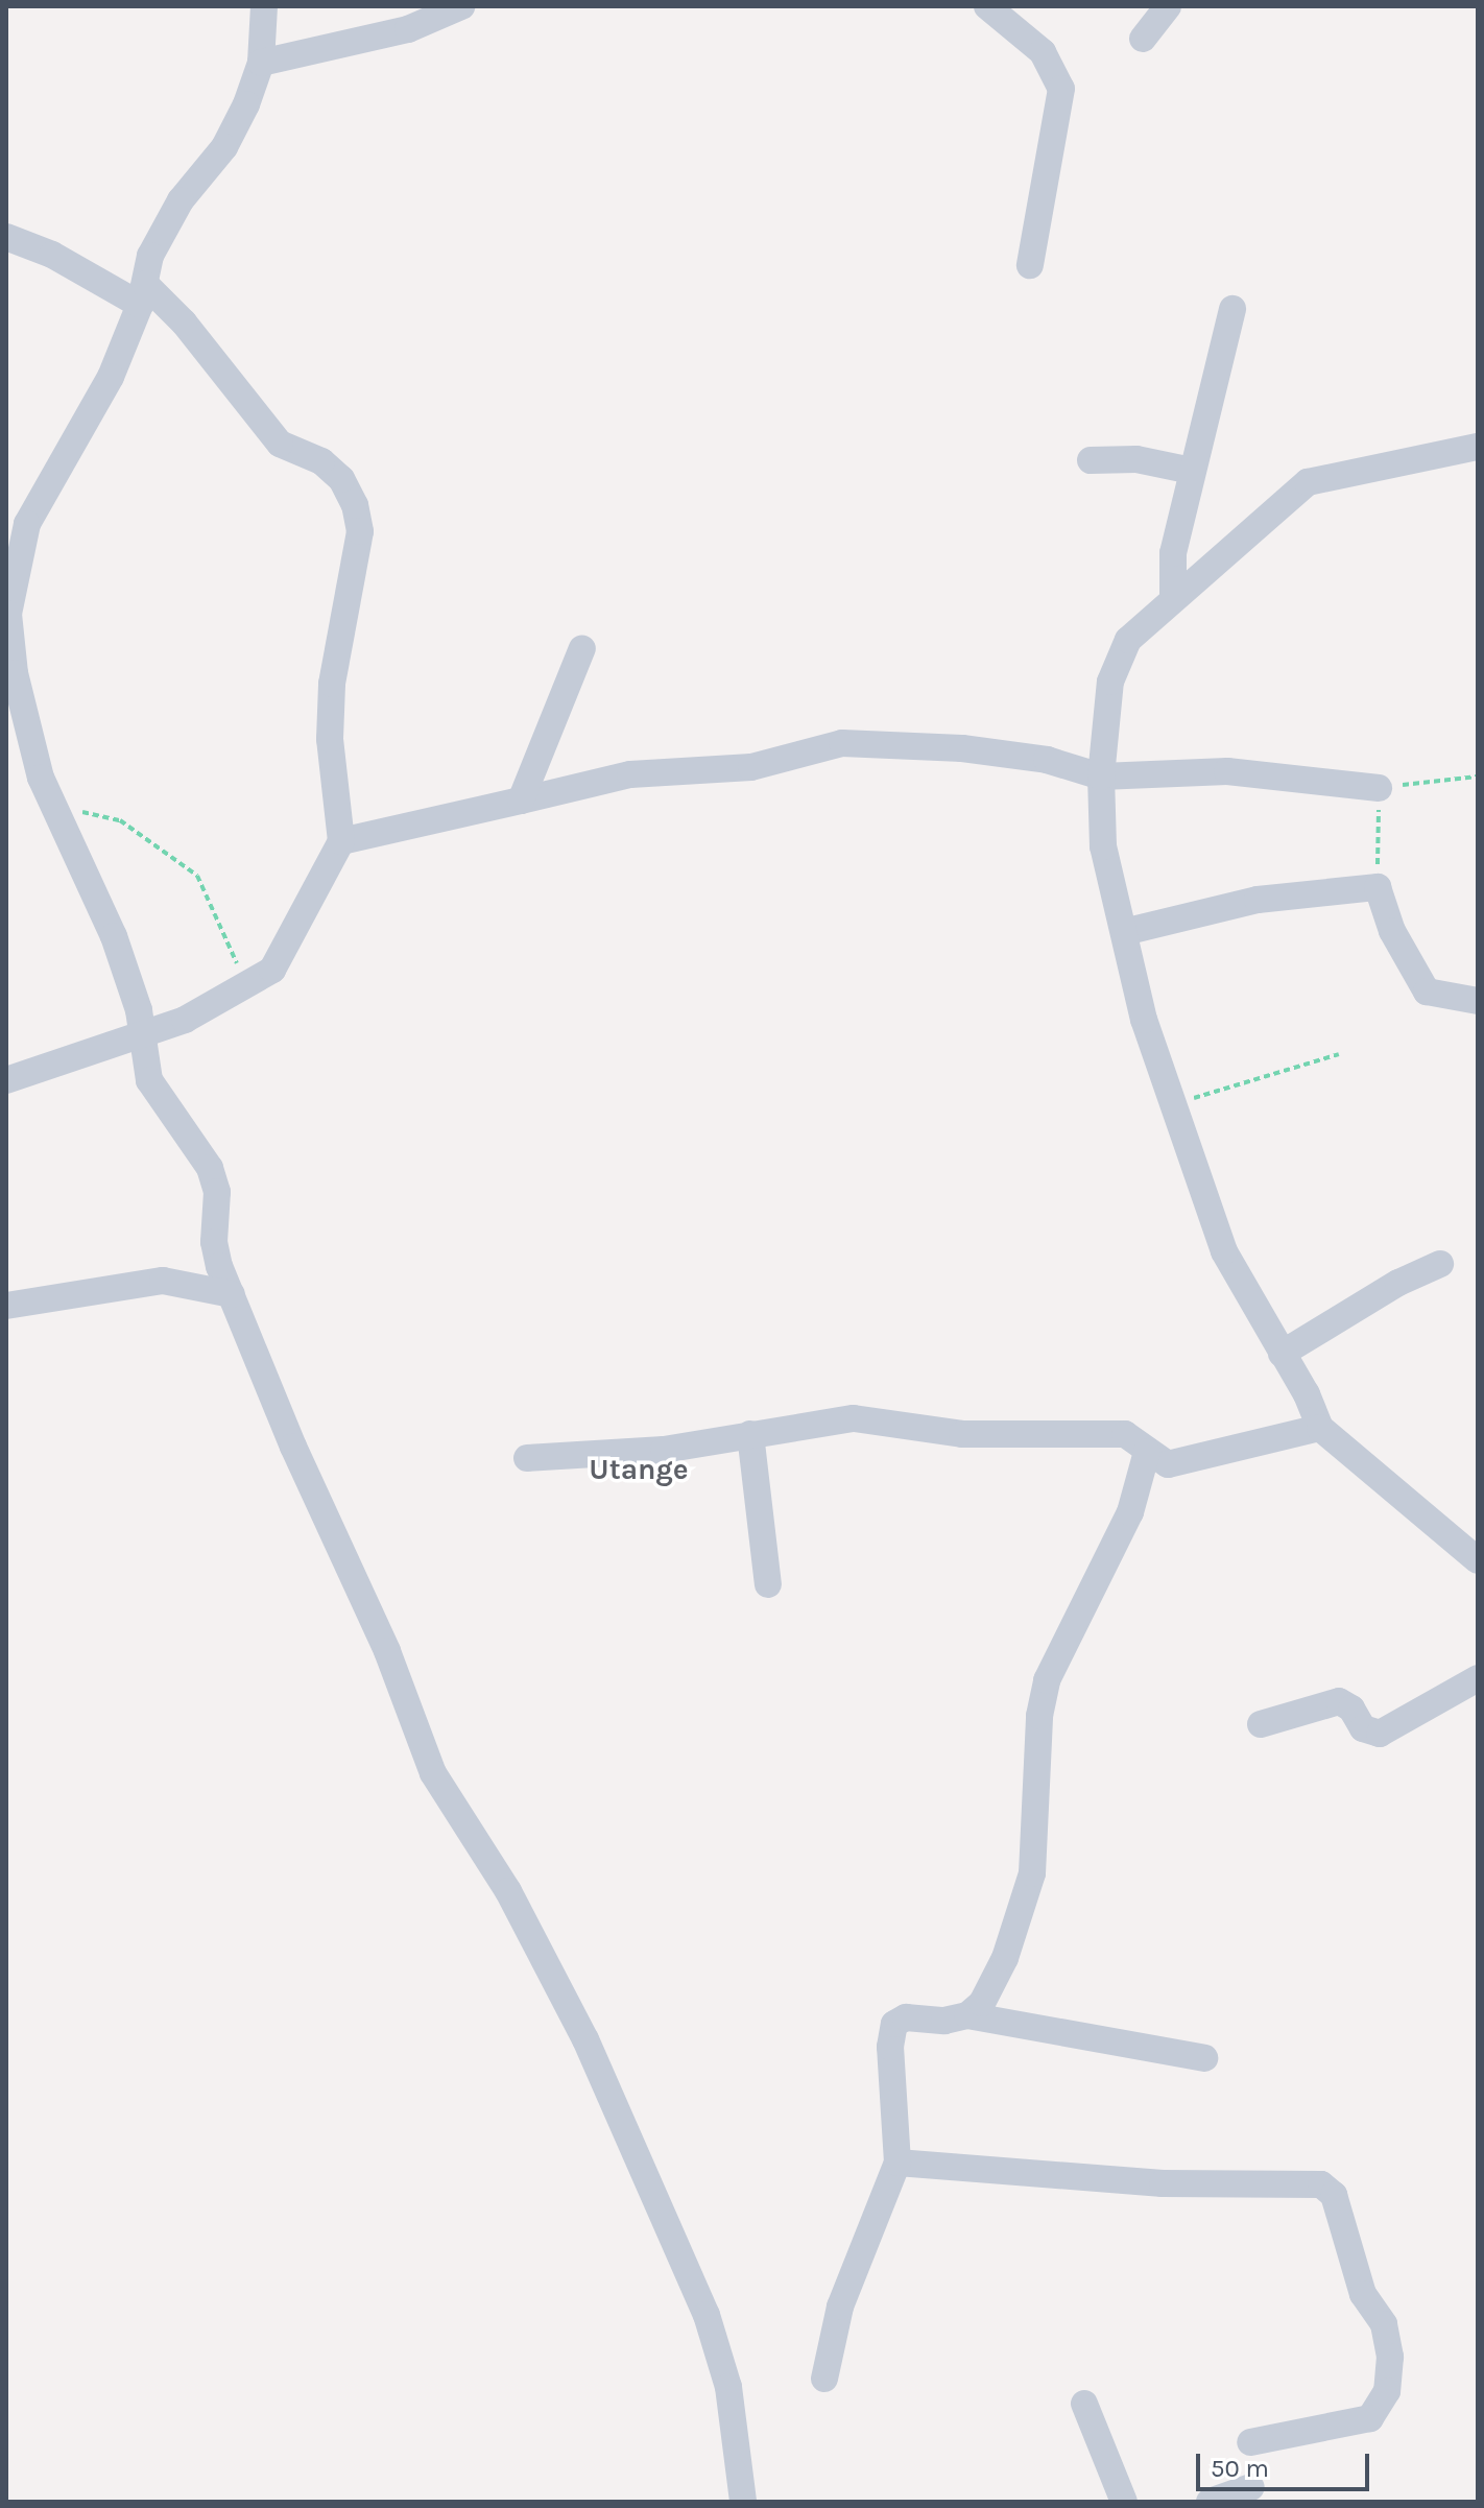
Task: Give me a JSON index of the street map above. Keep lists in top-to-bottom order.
{
  "districts": ["Utange"],
  "scale_bar": "50 m"
}
